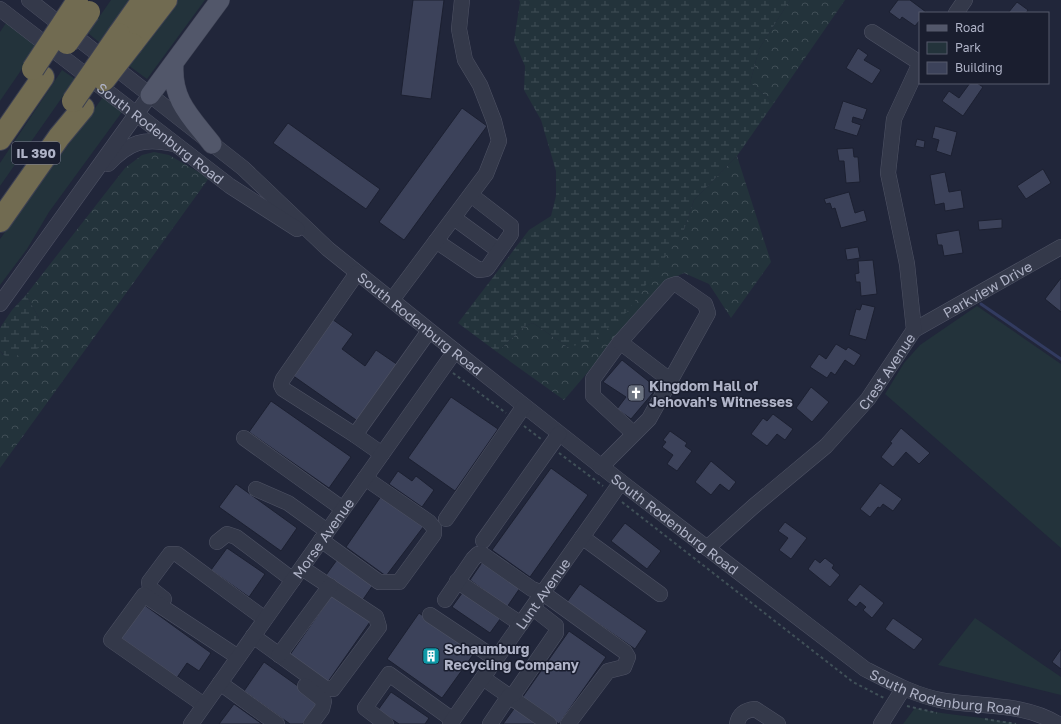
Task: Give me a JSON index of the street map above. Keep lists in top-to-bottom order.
{
  "streets": {
    "highway": ["IL 390"],
    "street": [
      "South Rodenburg Road",
      "Parkview Drive",
      "Crest Avenue",
      "Morse Avenue",
      "Lunt Avenue"
    ]
  },
  "crossings": [
    ["South Rodenburg Road", "Crest Avenue"],
    ["South Rodenburg Road", "Morse Avenue"],
    ["South Rodenburg Road", "Lunt Avenue"],
    ["Parkview Drive", "Crest Avenue"]
  ],
  "places": {
    "church": ["Kingdom Hall of Jehovah's Witnesses"],
    "building": ["Schaumburg Recycling Company"]
  },
  "legend": ["Road", "Park", "Building"]
}
